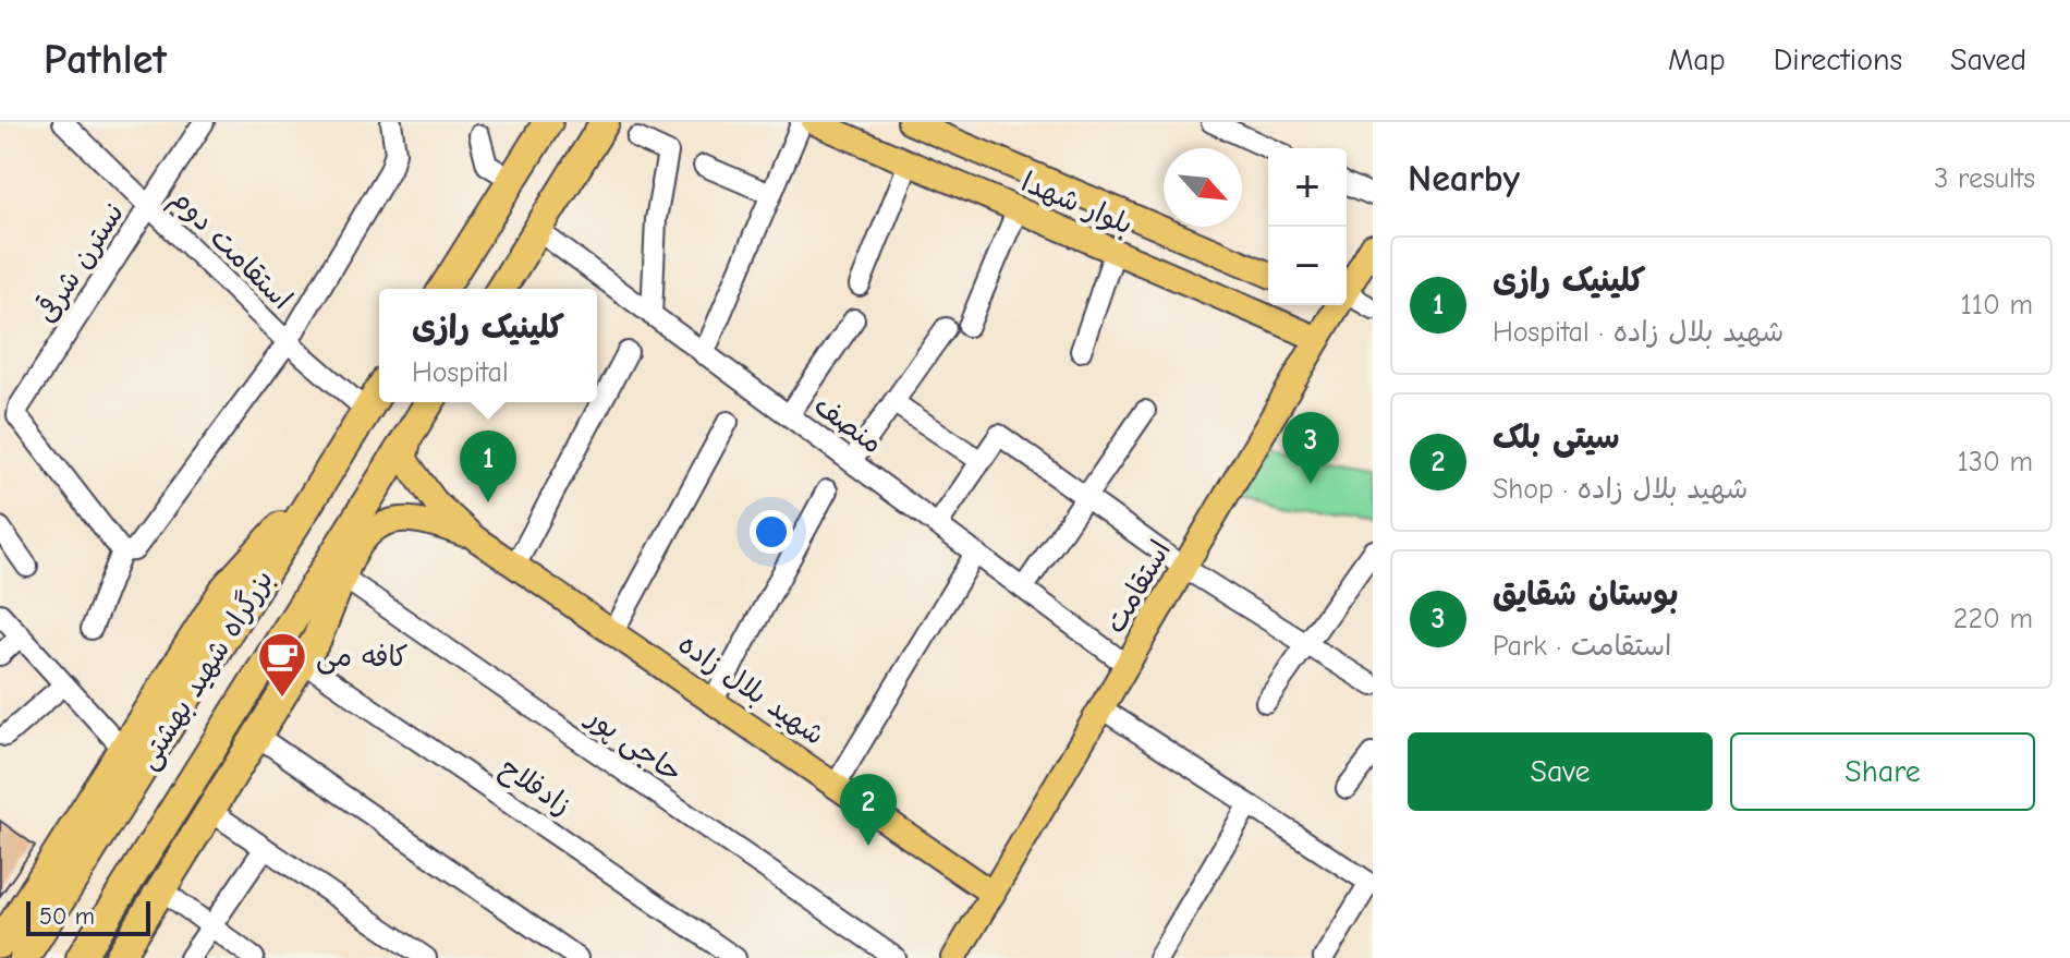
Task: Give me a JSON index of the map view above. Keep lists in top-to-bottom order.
{
  "streets": {
    "highway": ["بزرگراه شهید بهشتی"],
    "main road": ["بلوار شهدا", "استقامت", "شهید بلال زاده"],
    "street": [
      "استقامت دوم",
      "نسترن شرقی",
      "منصف",
      "حاجی پور",
      "زادفلاح"
    ]
  },
  "crossings": [
    ["بلوار شهدا", "استقامت"],
    ["استقامت دوم", "نسترن شرقی"],
    ["استقامت دوم", "بزرگراه شهید بهشتی"],
    ["منصف", "استقامت"],
    ["استقامت", "شهید بلال زاده"],
    ["بزرگراه شهید بهشتی", "شهید بلال زاده"],
    ["شهید بلال زاده", "حاجی پور"]
  ],
  "places": {
    "cafe": ["کافه می"]
  },
  "scale_bar": "50 m",
  "north": "bottom right",
  "page": {
    "header": "Pathlet",
    "nav": ["Map", "Directions", "Saved"],
    "heading": ["Nearby", "3 results"],
    "map_buttons": ["+", "−"],
    "list": [
      {
        "mark": "1",
        "name": "کلینیک رازی",
        "note": "Hospital · شهید بلال زاده",
        "value": "110 m"
      },
      {
        "mark": "2",
        "name": "سیتی بلک",
        "note": "Shop · شهید بلال زاده",
        "value": "130 m"
      },
      {
        "mark": "3",
        "name": "بوستان شقایق",
        "note": "Park · استقامت",
        "value": "220 m"
      }
    ],
    "popup": ["کلینیک رازی", "Hospital"],
    "pins": ["3", "1", "2"],
    "buttons": ["Save", "Share"],
    "scale": "50 m"
  }
}
